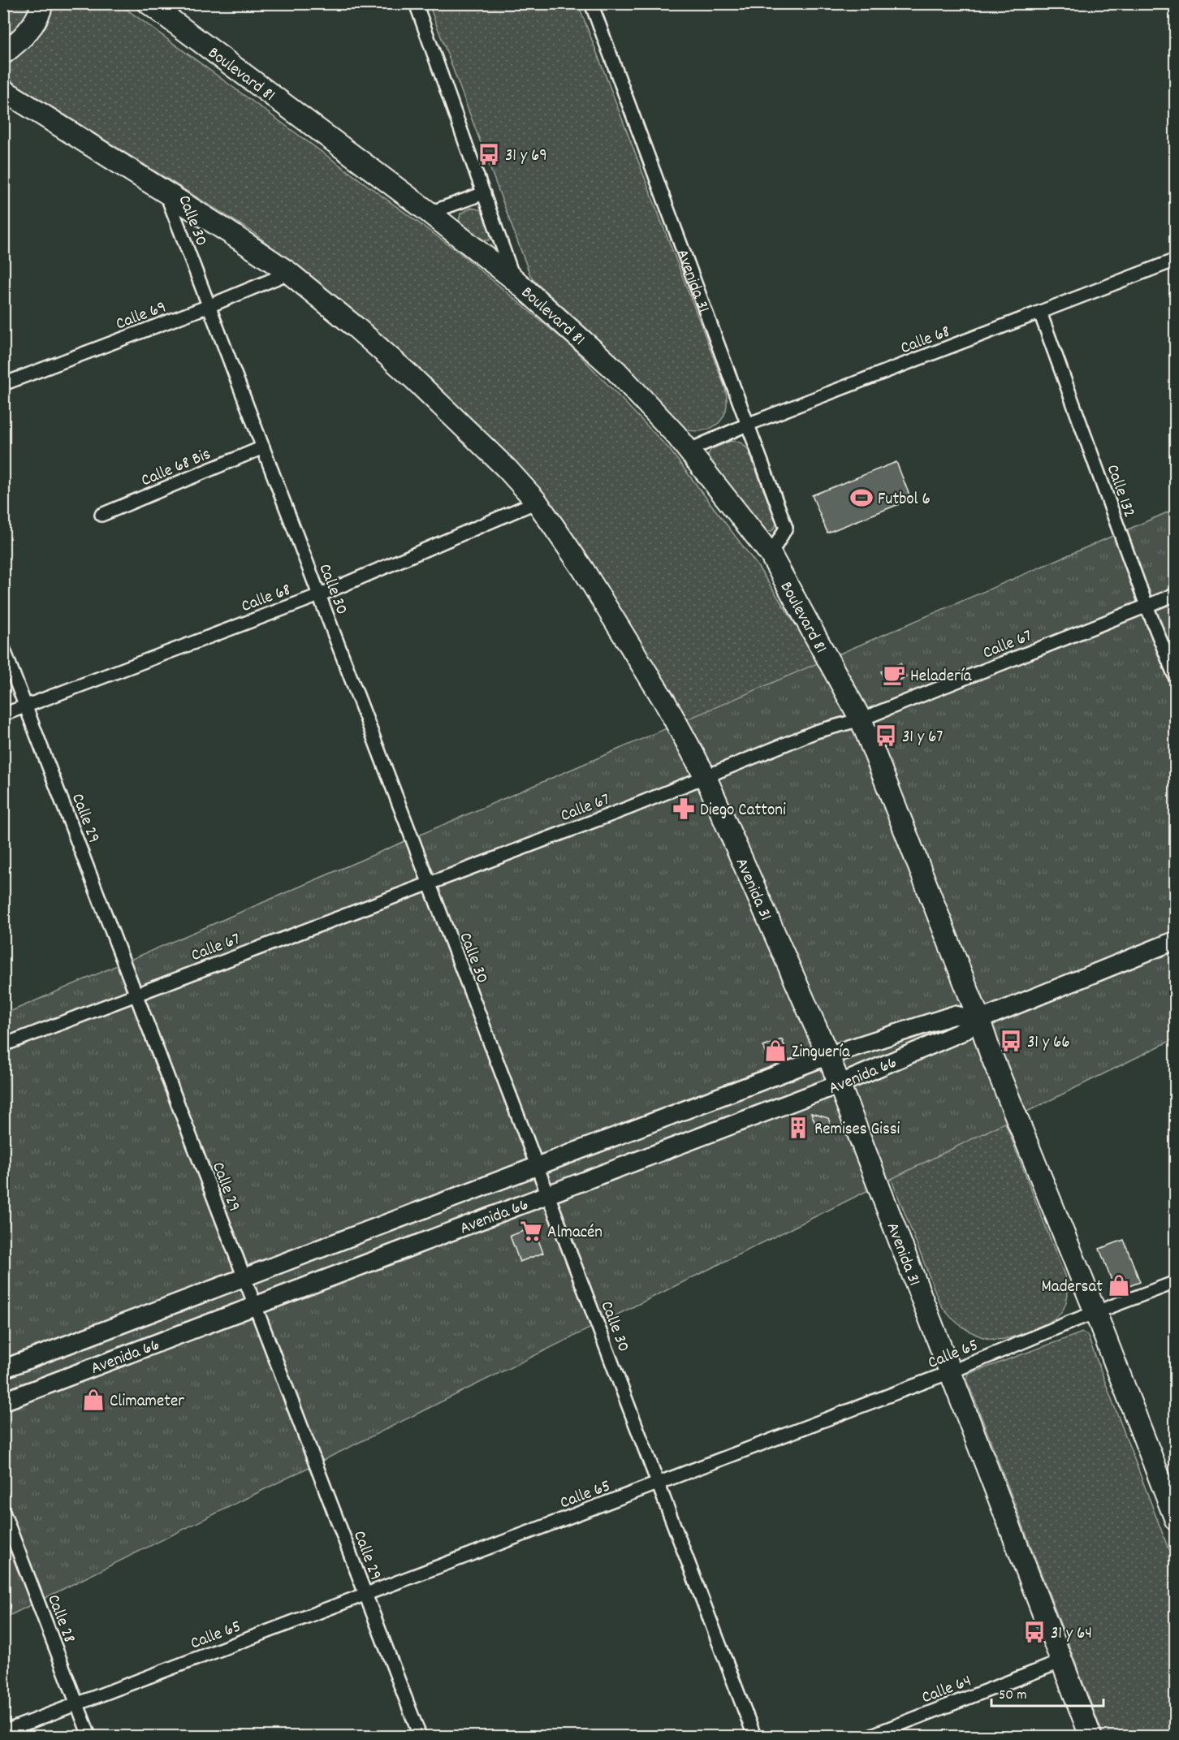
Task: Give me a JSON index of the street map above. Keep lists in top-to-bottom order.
{
  "streets": {
    "highway": ["Boulevard 81", "Avenida 31"],
    "main road": ["Avenida 66"],
    "street": [
      "Calle 30",
      "Calle 69",
      "Calle 68",
      "Calle 68 Bis",
      "Calle 132",
      "Calle 67",
      "Calle 29",
      "Calle 65",
      "Calle 28",
      "Calle 64"
    ]
  },
  "crossings": [
    ["Boulevard 81", "Avenida 31"],
    ["Boulevard 81", "Calle 68"],
    ["Boulevard 81", "Calle 67"],
    ["Calle 30", "Calle 69"],
    ["Calle 30", "Calle 68"],
    ["Calle 30", "Calle 68 Bis"],
    ["Calle 30", "Calle 67"],
    ["Calle 30", "Avenida 66"],
    ["Calle 30", "Calle 65"],
    ["Avenida 31", "Calle 68"],
    ["Avenida 31", "Calle 67"],
    ["Avenida 31", "Avenida 66"],
    ["Avenida 31", "Calle 65"],
    ["Avenida 31", "Calle 64"],
    ["Calle 68", "Calle 132"],
    ["Calle 68", "Calle 29"],
    ["Calle 132", "Calle 67"],
    ["Calle 67", "Calle 29"],
    ["Calle 29", "Avenida 66"],
    ["Calle 29", "Calle 65"],
    ["Calle 65", "Calle 28"]
  ],
  "places": {
    "bus stop": [
      "31 y 69",
      "31 y 67",
      "31 y 66",
      "31 y 64"
    ],
    "sports": ["Futbol 6"],
    "cafe": ["Heladería"],
    "pharmacy": ["Diego Cattoni"],
    "shop": ["Zinguería", "Madersat", "Climameter"],
    "building": ["Remises Gissi"],
    "supermarket": ["Almacén"]
  },
  "scale_bar": "50 m"
}
